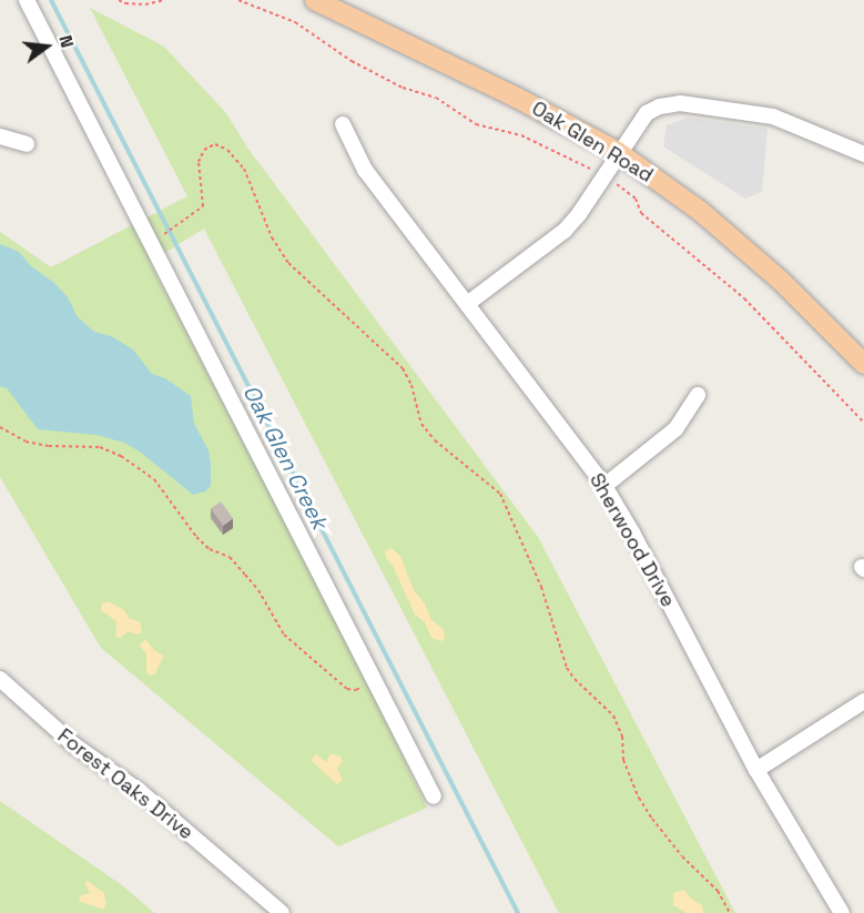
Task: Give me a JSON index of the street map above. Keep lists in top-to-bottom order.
{
  "streets": {
    "main road": ["Oak Glen Road"],
    "street": ["Sherwood Drive", "Forest Oaks Drive"]
  },
  "water": ["Oak Glen Creek"],
  "north": "right"
}
